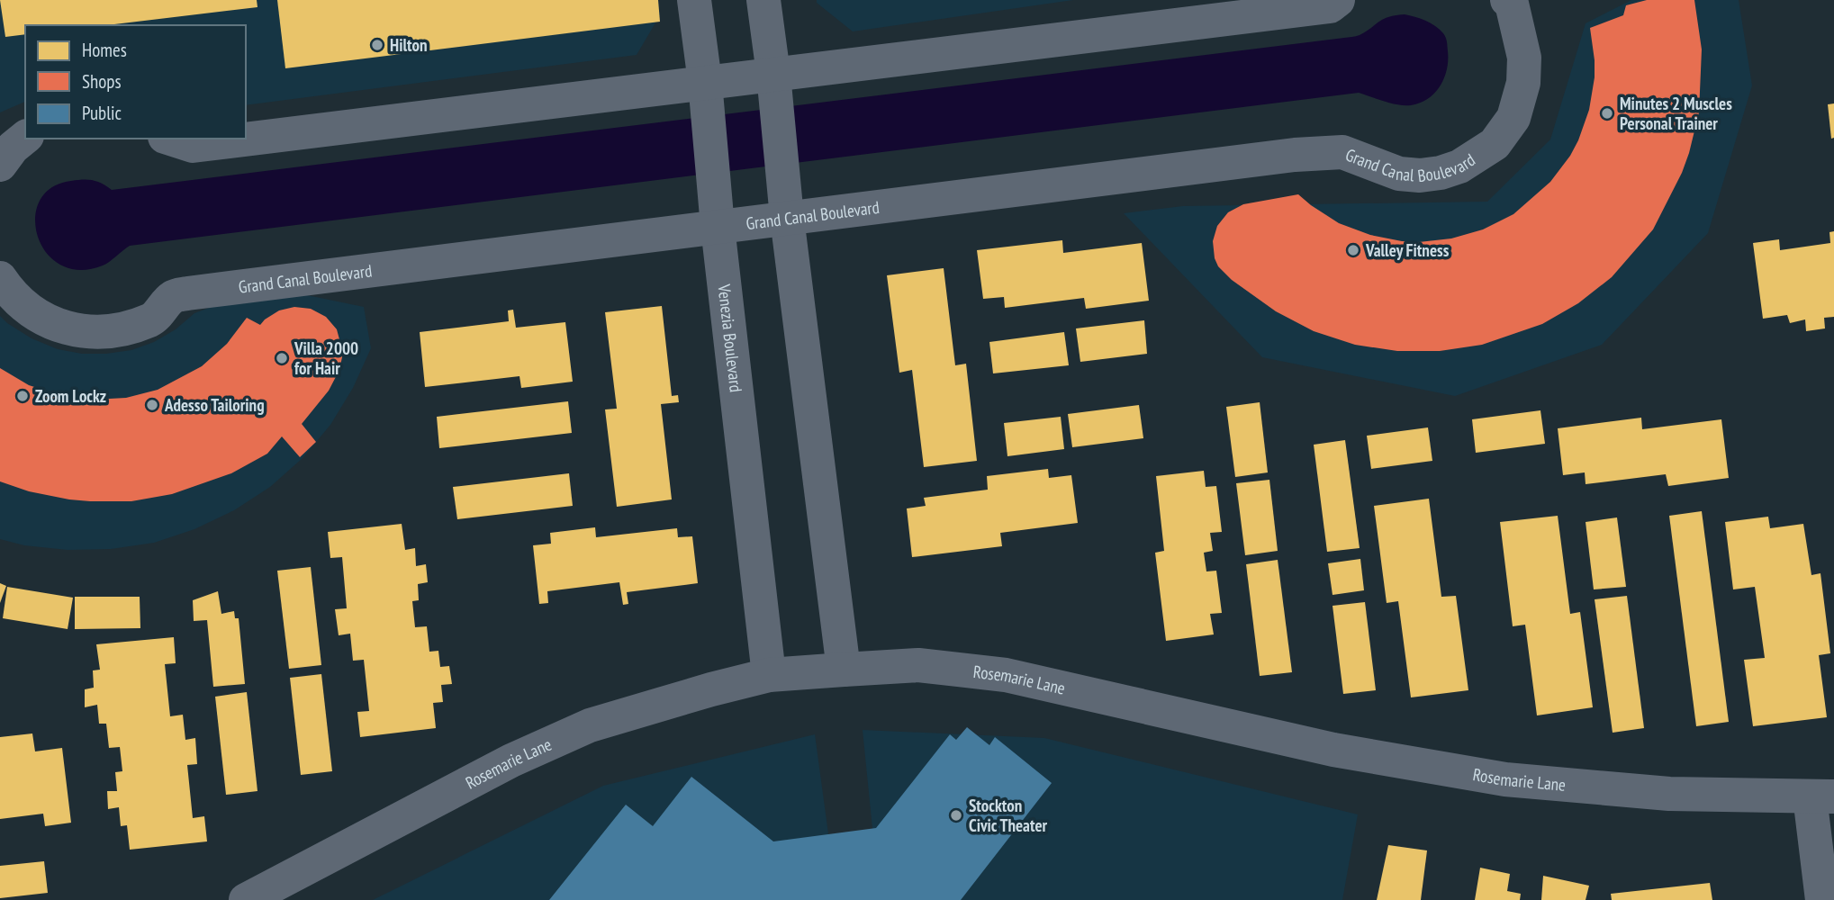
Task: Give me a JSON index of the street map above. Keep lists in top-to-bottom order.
{
  "streets": {
    "street": ["Grand Canal Boulevard", "Venezia Boulevard", "Rosemarie Lane"]
  },
  "crossings": [
    ["Grand Canal Boulevard", "Venezia Boulevard"],
    ["Venezia Boulevard", "Rosemarie Lane"]
  ],
  "places": [
    "Hilton",
    "Minutes 2 Muscles Personal Trainer",
    "Valley Fitness",
    "Villa 2000 for Hair",
    "Zoom Lockz",
    "Adesso Tailoring",
    "Stockton Civic Theater"
  ],
  "legend": ["Homes", "Shops", "Public"]
}
